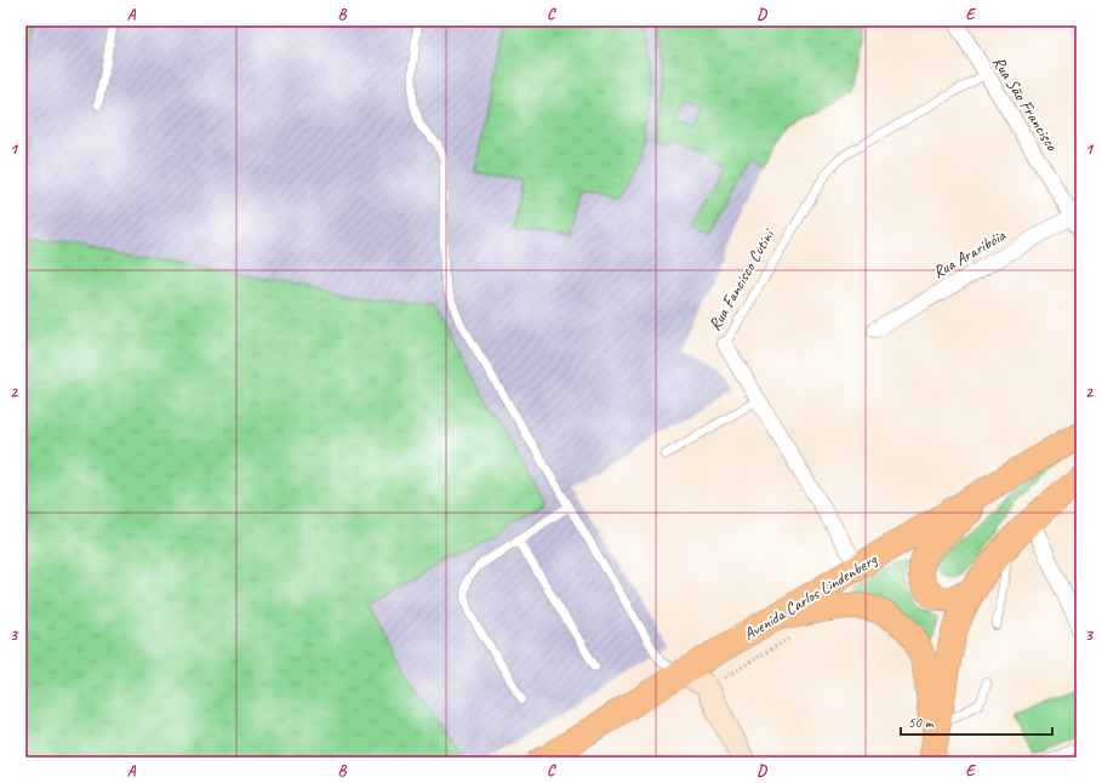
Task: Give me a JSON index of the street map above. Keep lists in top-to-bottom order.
{
  "streets": {
    "main road": ["Avenida Carlos Lindenberg"],
    "street": ["Rua São Francisco", "Rua Araribóia", "Rua Fancisco Cutini"]
  },
  "crossings": [
    ["Rua São Francisco", "Rua Araribóia"],
    ["Rua São Francisco", "Rua Fancisco Cutini"],
    ["Rua Fancisco Cutini", "Avenida Carlos Lindenberg"]
  ],
  "scale_bar": "50 m",
  "grid": {
    "columns": [
      "A",
      "B",
      "C",
      "D",
      "E"
    ],
    "rows": ["1", "2", "3"]
  }
}
